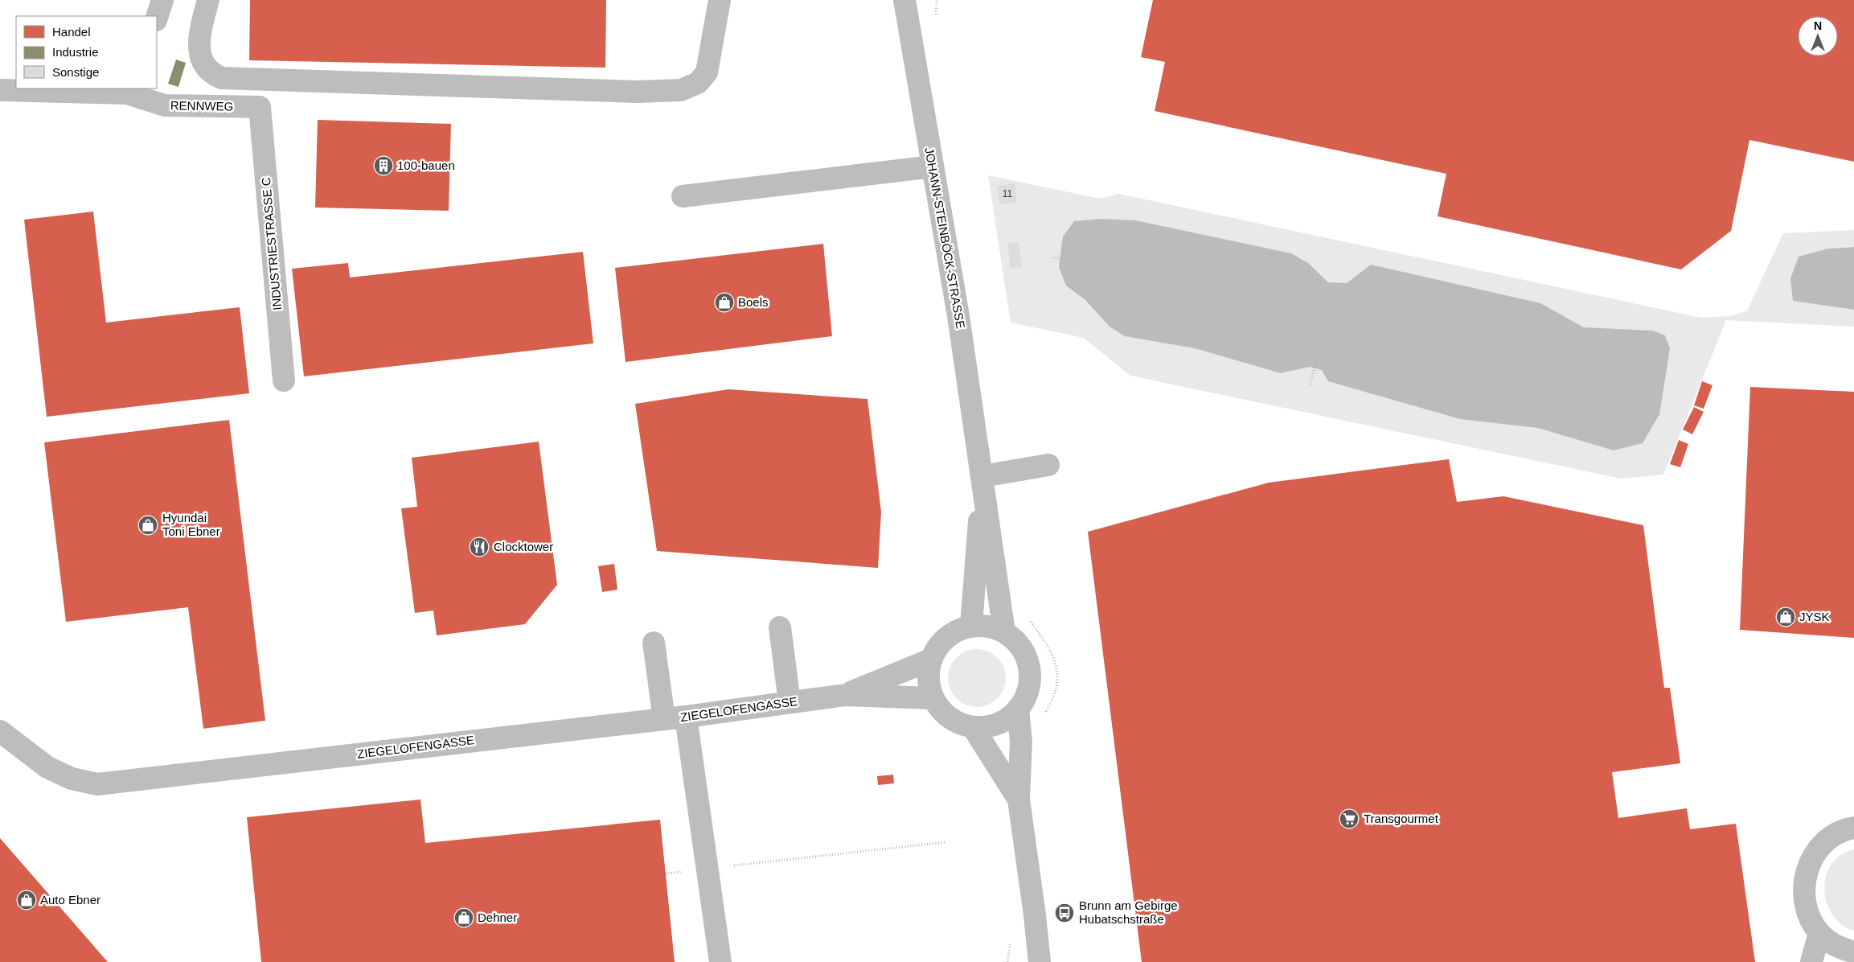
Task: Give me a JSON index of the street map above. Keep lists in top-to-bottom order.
{
  "streets": {
    "street": [
      "RENNWEG",
      "JOHANN-STEINBÖCK-STRASSE",
      "INDUSTRIESTRASSE C",
      "ZIEGELOFENGASSE"
    ]
  },
  "crossings": [
    ["RENNWEG", "INDUSTRIESTRASSE C"],
    ["JOHANN-STEINBÖCK-STRASSE", "ZIEGELOFENGASSE"]
  ],
  "places": {
    "building": ["100-bauen"],
    "shop": [
      "Boels",
      "Hyundai Toni Ebner",
      "JYSK",
      "Auto Ebner",
      "Dehner"
    ],
    "restaurant": ["Clocktower"],
    "supermarket": ["Transgourmet"],
    "bus stop": ["Brunn am Gebirge Hubatschstraße"]
  },
  "house_numbers": ["11"],
  "legend": ["Handel", "Industrie", "Sonstige"],
  "north": "top"
}
